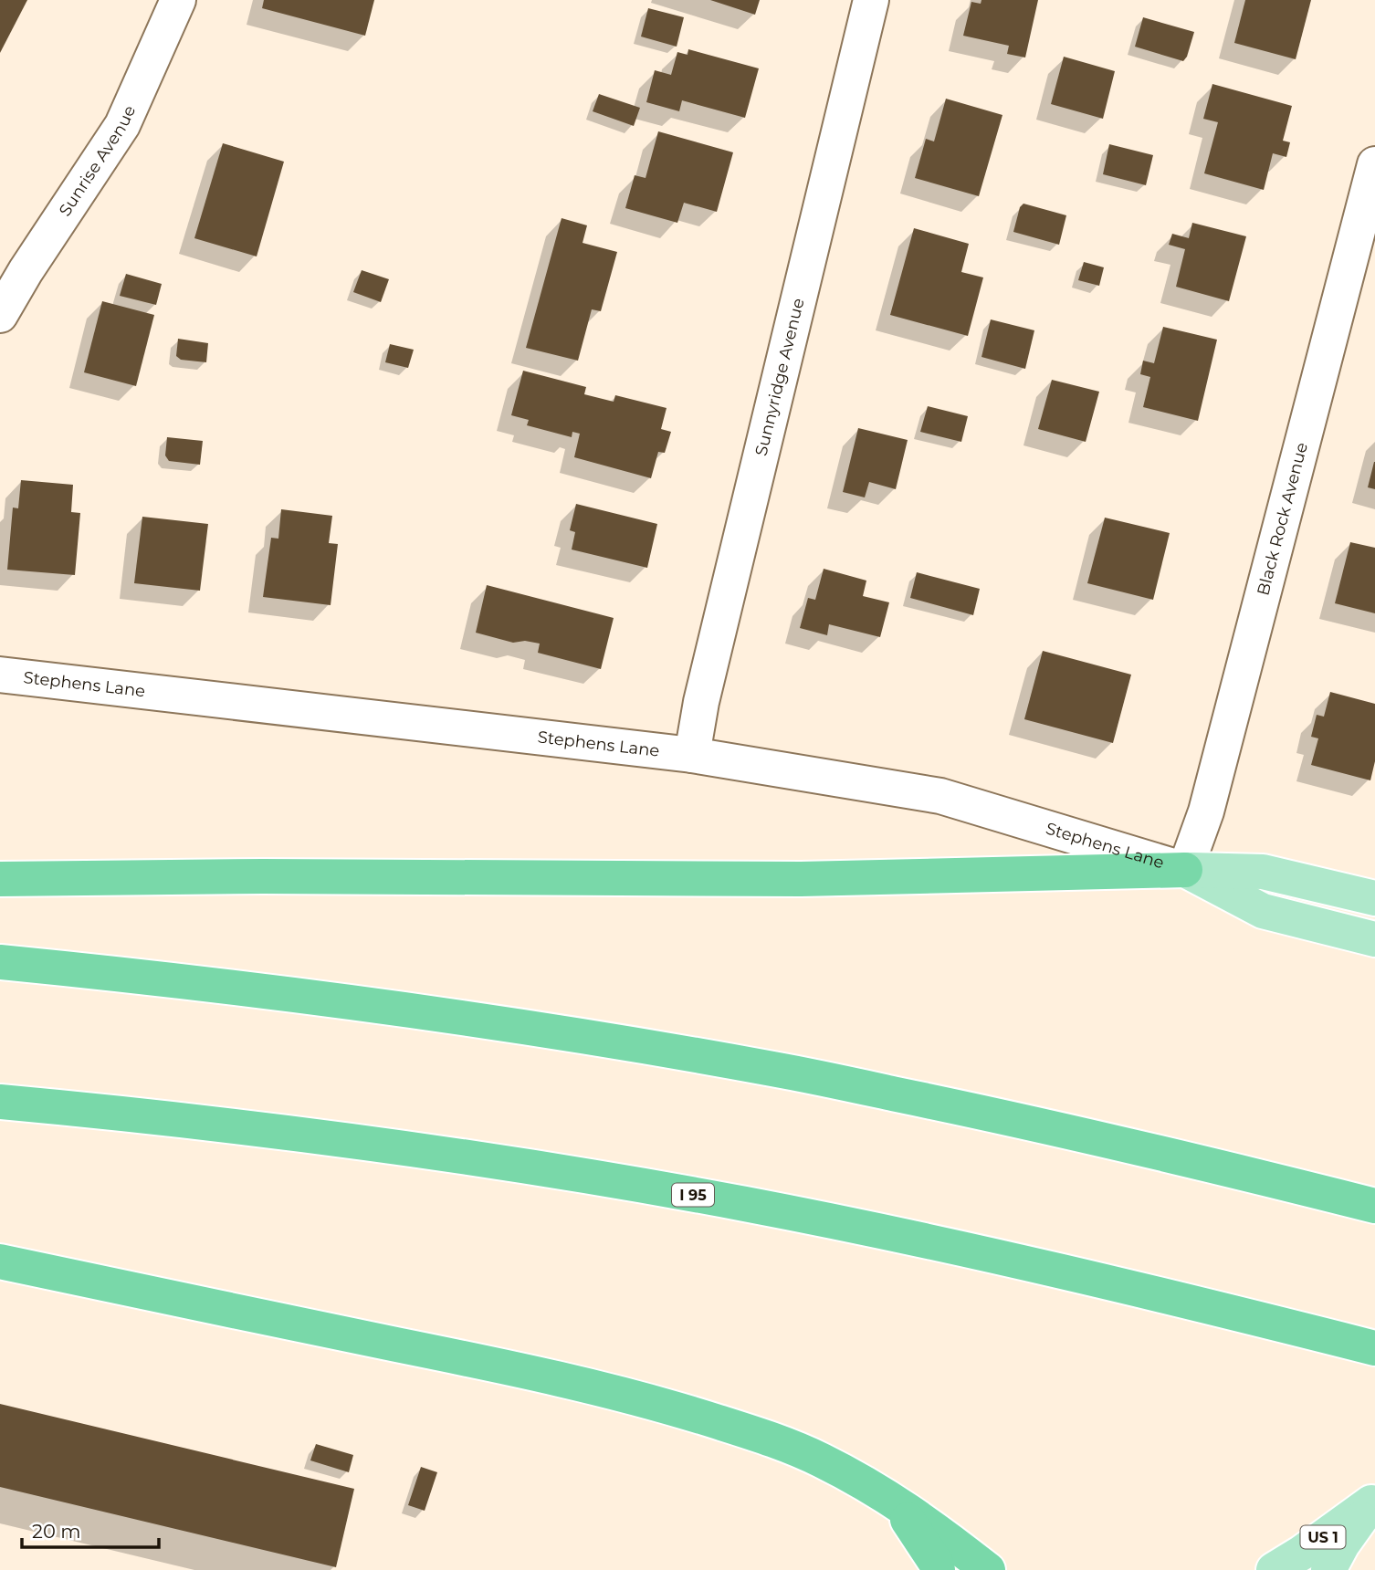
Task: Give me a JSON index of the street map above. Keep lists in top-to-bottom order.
{
  "streets": {
    "highway": ["I 95"],
    "main road": ["Stephens Lane", "US 1"],
    "street": ["Sunrise Avenue", "Sunnyridge Avenue", "Black Rock Avenue"]
  },
  "crossings": [
    ["Sunnyridge Avenue", "Stephens Lane"],
    ["Black Rock Avenue", "Stephens Lane"]
  ],
  "scale_bar": "20 m"
}
